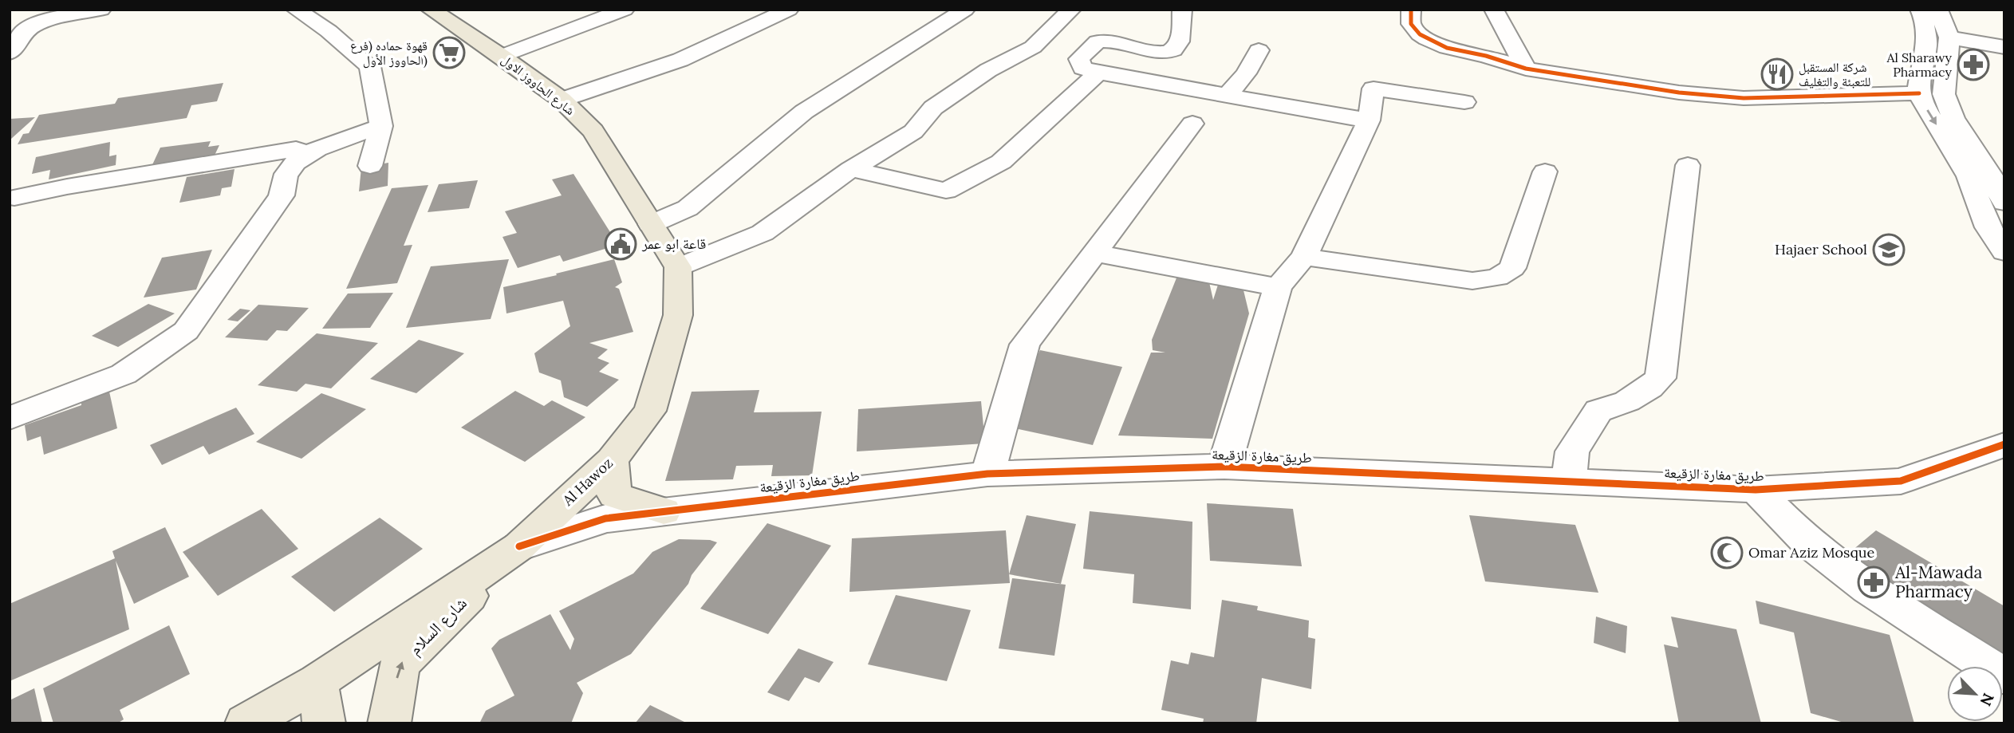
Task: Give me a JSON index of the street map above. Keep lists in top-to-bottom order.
{
  "streets": {
    "main road": ["شارع الحاووز الاول", "Al Hawoz", "شارع السلام"],
    "street": ["طريق مغارة الزقيعة"]
  },
  "crossings": [
    ["شارع الحاووز الاول", "Al Hawoz"],
    ["طريق مغارة الزقيعة", "Al Hawoz"],
    ["طريق مغارة الزقيعة", "شارع السلام"],
    ["Al Hawoz", "شارع السلام"]
  ],
  "one_way": ["شارع السلام"],
  "places": {
    "supermarket": ["قهوة حماده (فرع الحاووز الأول)"],
    "pharmacy": ["Al Sharawy Pharmacy", "Al-Mawada Pharmacy"],
    "restaurant": ["شركة المستقبل للتعبئة والتغليف"],
    "public building": ["قاعة ابو عمر"],
    "school or university": ["Hajaer School"],
    "mosque": ["Omar Aziz Mosque"]
  },
  "north": "bottom right"
}
